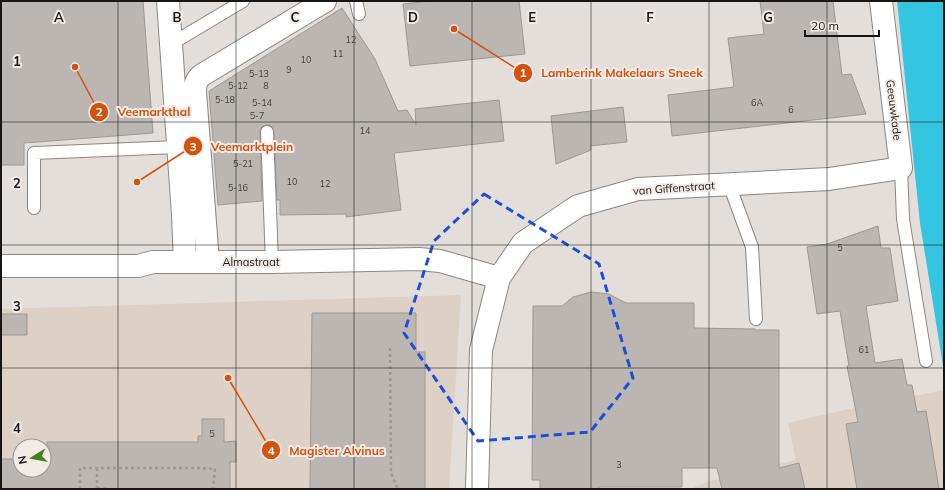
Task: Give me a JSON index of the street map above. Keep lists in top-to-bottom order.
{
  "streets": {
    "street": ["Geeuwkade", "van Giffenstraat", "Almastraat"]
  },
  "crossings": [
    ["Geeuwkade", "van Giffenstraat"],
    ["van Giffenstraat", "Almastraat"]
  ],
  "places": [
    "Lamberink Makelaars Sneek",
    "Veemarkthal",
    "Veemarktplein",
    "Magister Alvinus"
  ],
  "house_numbers": [
    "12",
    "11",
    "10",
    "9",
    "5-13",
    "5-12",
    "8",
    "5-18",
    "5-14",
    "6A",
    "6",
    "5-7",
    "14",
    "5-21",
    "10",
    "12",
    "5-16",
    "5",
    "61",
    "5",
    "3"
  ],
  "scale_bar": "20 m",
  "north": "left",
  "grid": {
    "columns": [
      "A",
      "B",
      "C",
      "D",
      "E",
      "F",
      "G"
    ],
    "rows": [
      "1",
      "2",
      "3",
      "4"
    ]
  }
}
